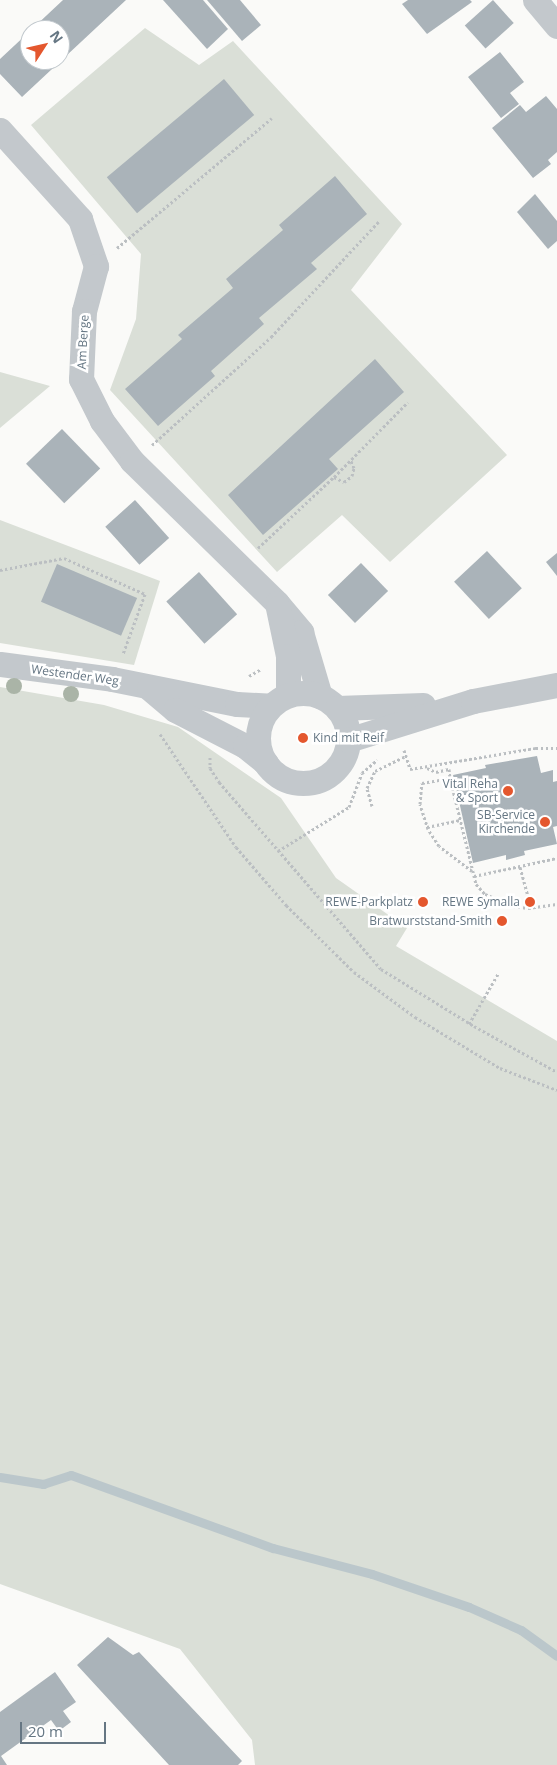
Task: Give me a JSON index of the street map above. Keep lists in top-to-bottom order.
{
  "streets": {
    "street": ["Am Berge", "Westender Weg"]
  },
  "crossings": [
    ["Am Berge", "Westender Weg"]
  ],
  "places": [
    "Kind mit Reif",
    "Vital Reha & Sport",
    "SB-Service Kirchende",
    "REWE-Parkplatz",
    "REWE Symalla",
    "Bratwurststand-Smith"
  ],
  "scale_bar": "20 m",
  "north": "top right"
}
